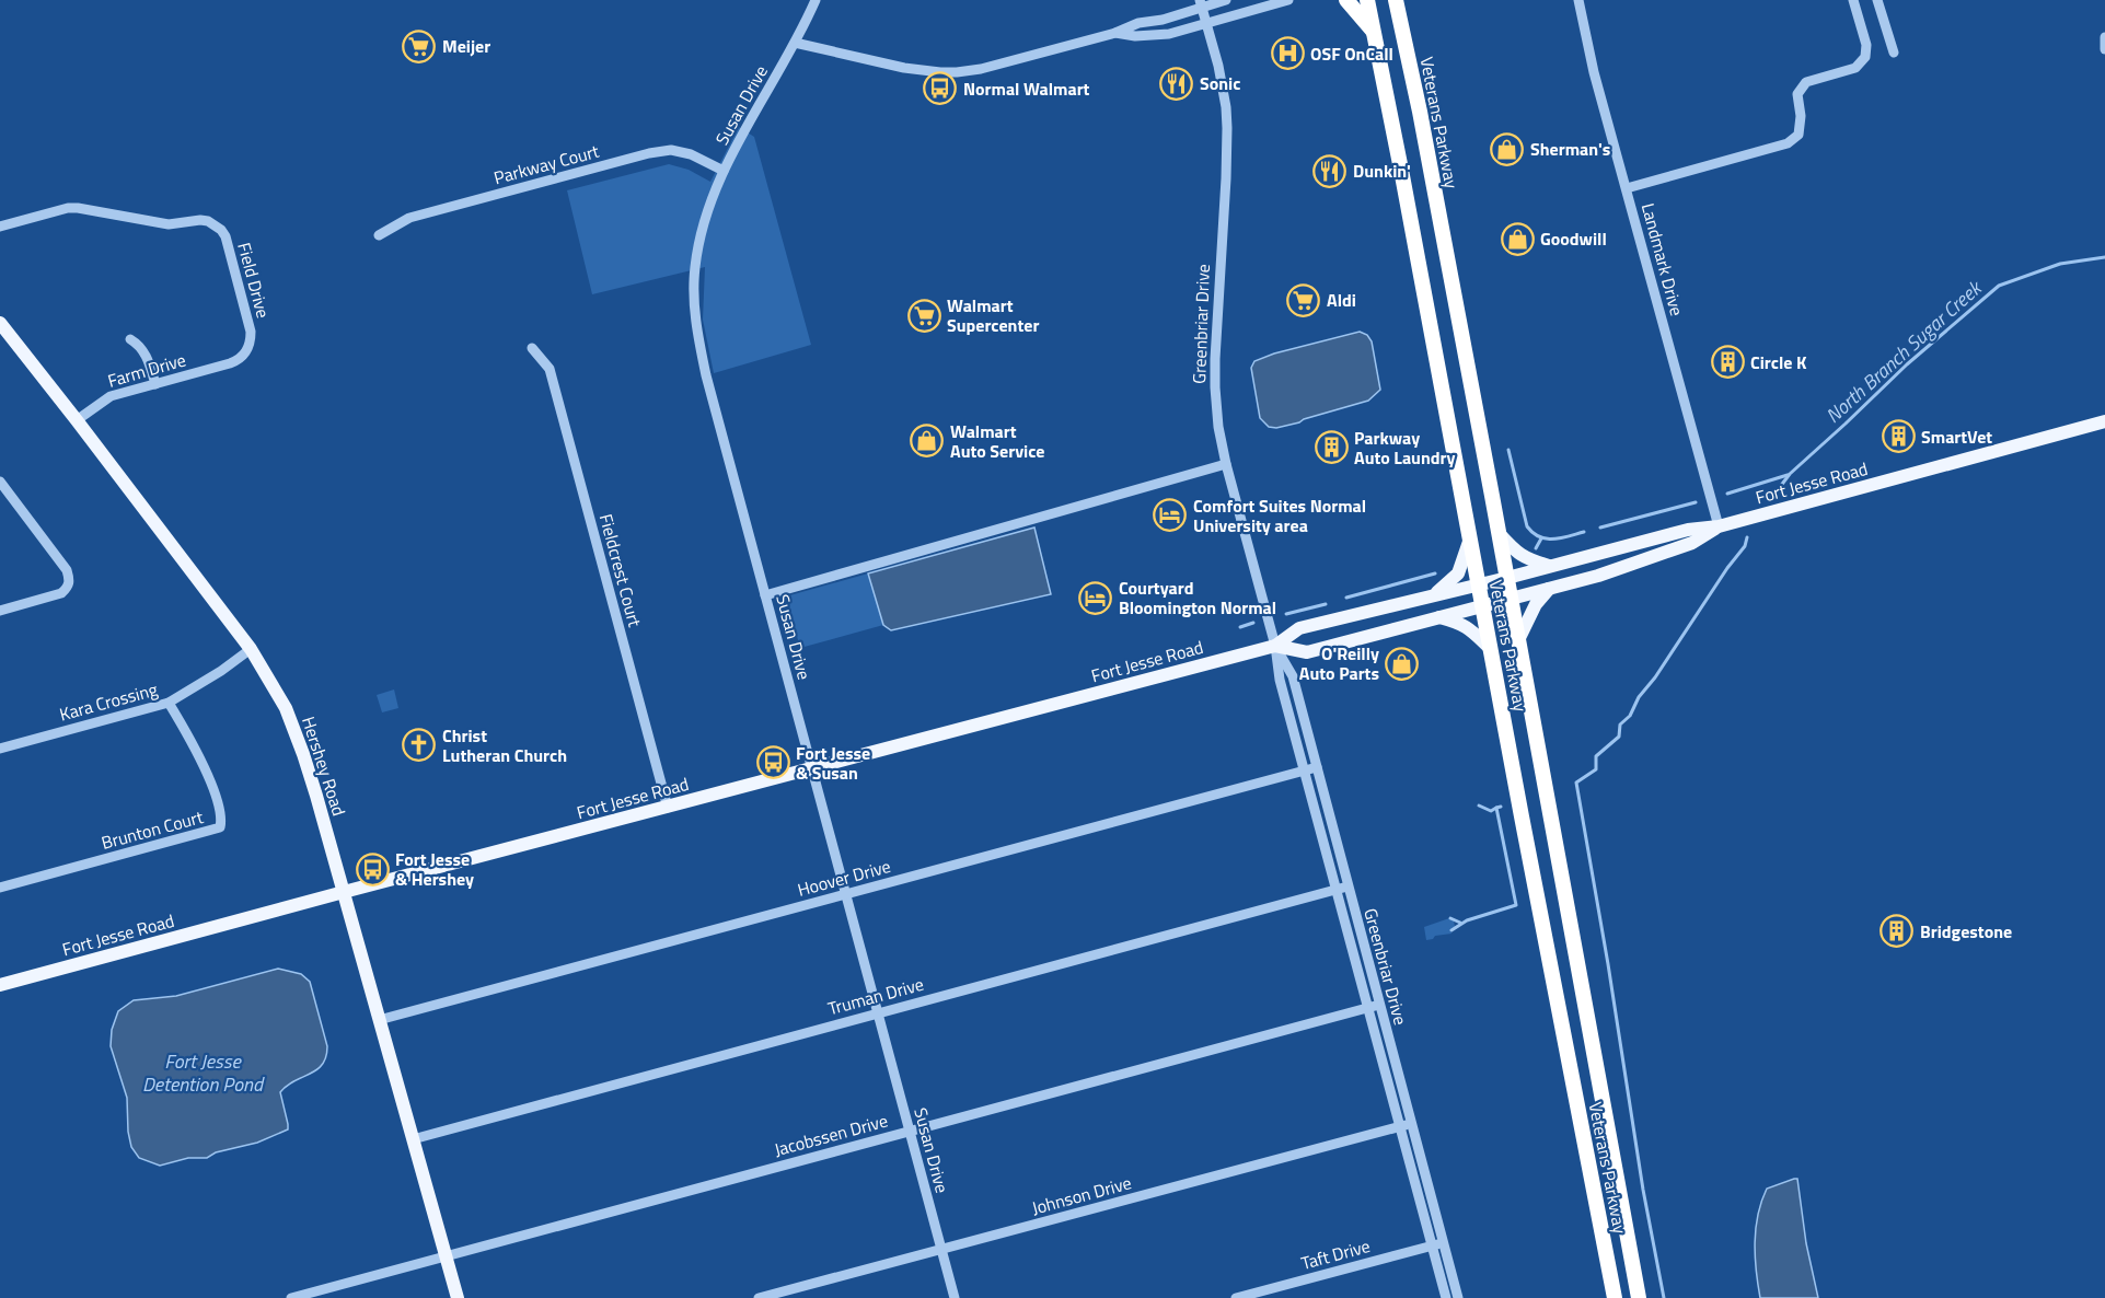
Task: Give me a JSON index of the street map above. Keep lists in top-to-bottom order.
{
  "streets": {
    "highway": ["Veterans Parkway"],
    "main road": ["Fort Jesse Road", "Hershey Road"],
    "street": [
      "Susan Drive",
      "Parkway Court",
      "Landmark Drive",
      "Field Drive",
      "Greenbriar Drive",
      "Farm Drive",
      "Fieldcrest Court",
      "Kara Crossing",
      "Brunton Court",
      "Hoover Drive",
      "Truman Drive",
      "Jacobssen Drive",
      "Johnson Drive",
      "Taft Drive"
    ]
  },
  "crossings": [
    ["Susan Drive", "Parkway Court"],
    ["Susan Drive", "Fort Jesse Road"],
    ["Susan Drive", "Hoover Drive"],
    ["Susan Drive", "Truman Drive"],
    ["Susan Drive", "Jacobssen Drive"],
    ["Susan Drive", "Johnson Drive"],
    ["Veterans Parkway", "Fort Jesse Road"],
    ["Landmark Drive", "Fort Jesse Road"],
    ["Field Drive", "Farm Drive"],
    ["Greenbriar Drive", "Fort Jesse Road"],
    ["Greenbriar Drive", "Hoover Drive"],
    ["Greenbriar Drive", "Truman Drive"],
    ["Greenbriar Drive", "Jacobssen Drive"],
    ["Greenbriar Drive", "Johnson Drive"],
    ["Greenbriar Drive", "Taft Drive"],
    ["Farm Drive", "Hershey Road"],
    ["Fort Jesse Road", "Fieldcrest Court"],
    ["Fort Jesse Road", "Hershey Road"],
    ["Kara Crossing", "Hershey Road"],
    ["Kara Crossing", "Brunton Court"],
    ["Hershey Road", "Hoover Drive"],
    ["Hershey Road", "Truman Drive"],
    ["Hershey Road", "Jacobssen Drive"]
  ],
  "water": ["North Branch Sugar Creek", "Fort Jesse Detention Pond"],
  "places": {
    "supermarket": ["Meijer", "Aldi", "Walmart Supercenter"],
    "hospital": ["OSF OnCall"],
    "restaurant": ["Sonic", "Dunkin'"],
    "bus stop": ["Normal Walmart", "Fort Jesse & Susan", "Fort Jesse & Hershey"],
    "shop": [
      "Sherman's",
      "Goodwill",
      "Walmart Auto Service",
      "O'Reilly Auto Parts"
    ],
    "building": [
      "Circle K",
      "SmartVet",
      "Parkway Auto Laundry",
      "Bridgestone"
    ],
    "hotel": ["Comfort Suites Normal University area", "Courtyard Bloomington Normal"],
    "church": ["Christ Lutheran Church"]
  }
}
